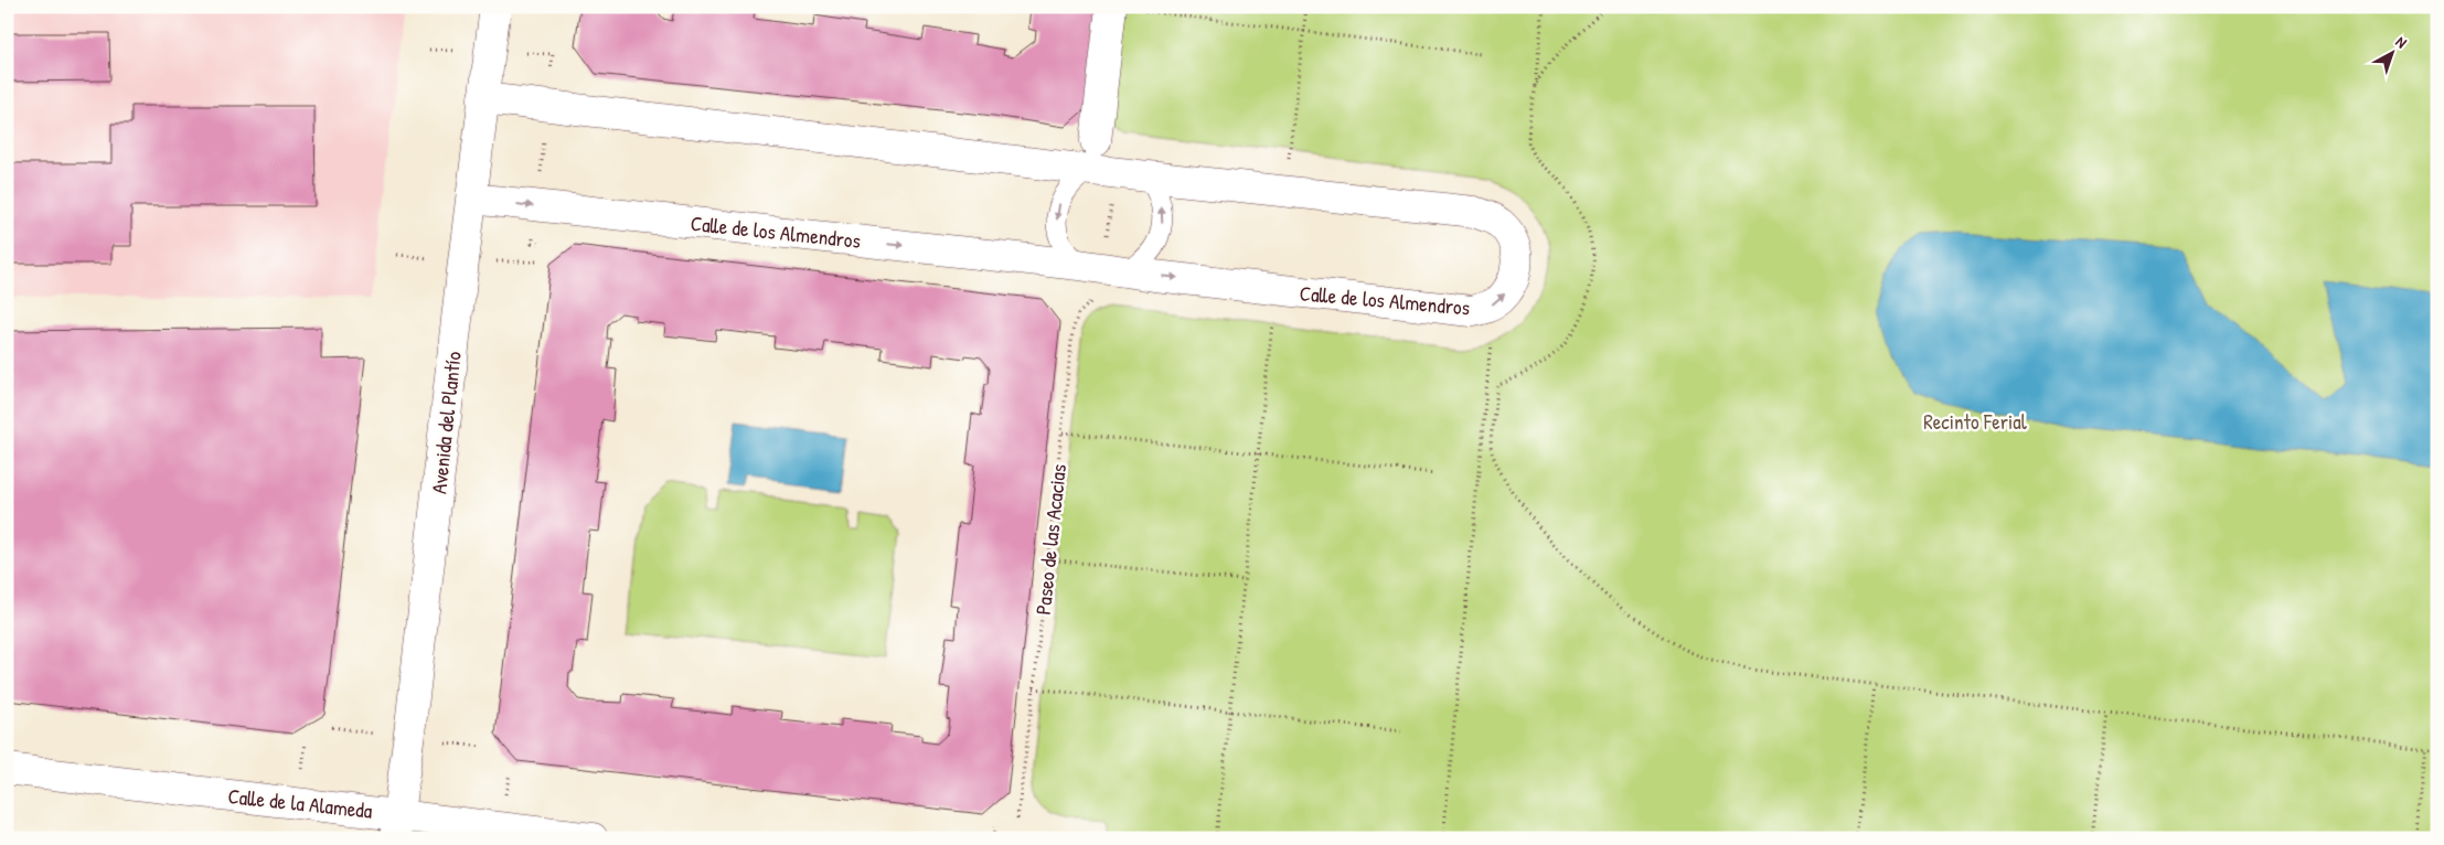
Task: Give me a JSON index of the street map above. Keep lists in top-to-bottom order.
{
  "streets": {
    "street": ["Calle de los Almendros", "Avenida del Plantío", "Calle de la Alameda"],
    "path": ["Paseo de las Acacias"]
  },
  "crossings": [
    ["Calle de los Almendros", "Avenida del Plantío"],
    ["Calle de los Almendros", "Paseo de las Acacias"],
    ["Avenida del Plantío", "Calle de la Alameda"]
  ],
  "parks": ["Recinto Ferial"],
  "north": "top right"
}
